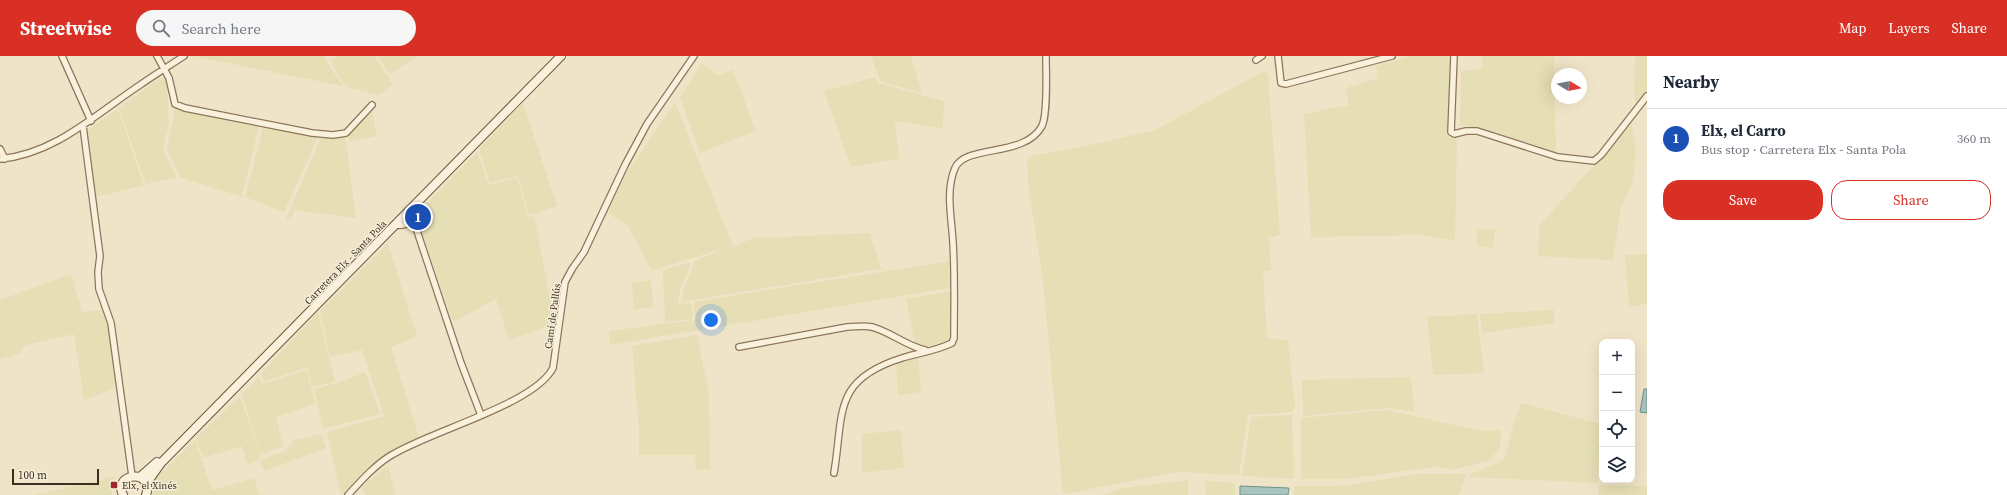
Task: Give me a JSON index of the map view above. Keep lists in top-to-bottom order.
{
  "streets": {
    "main road": ["Carretera Elx - Santa Pola"],
    "street": ["Camí de Pallús"]
  },
  "places": {
    "transit": ["Elx, el Xinés"]
  },
  "scale_bar": "100 m",
  "north": "right",
  "page": {
    "header": "Streetwise",
    "search": "Search here",
    "nav": ["Map", "Layers", "Share"],
    "heading": "Nearby",
    "list": [
      {
        "mark": "1",
        "name": "Elx, el Carro",
        "note": "Bus stop · Carretera Elx - Santa Pola",
        "value": "360 m"
      }
    ],
    "buttons": ["Save", "Share"],
    "pins": "1",
    "map_buttons": ["+", "−"],
    "scale": "100 m"
  }
}
